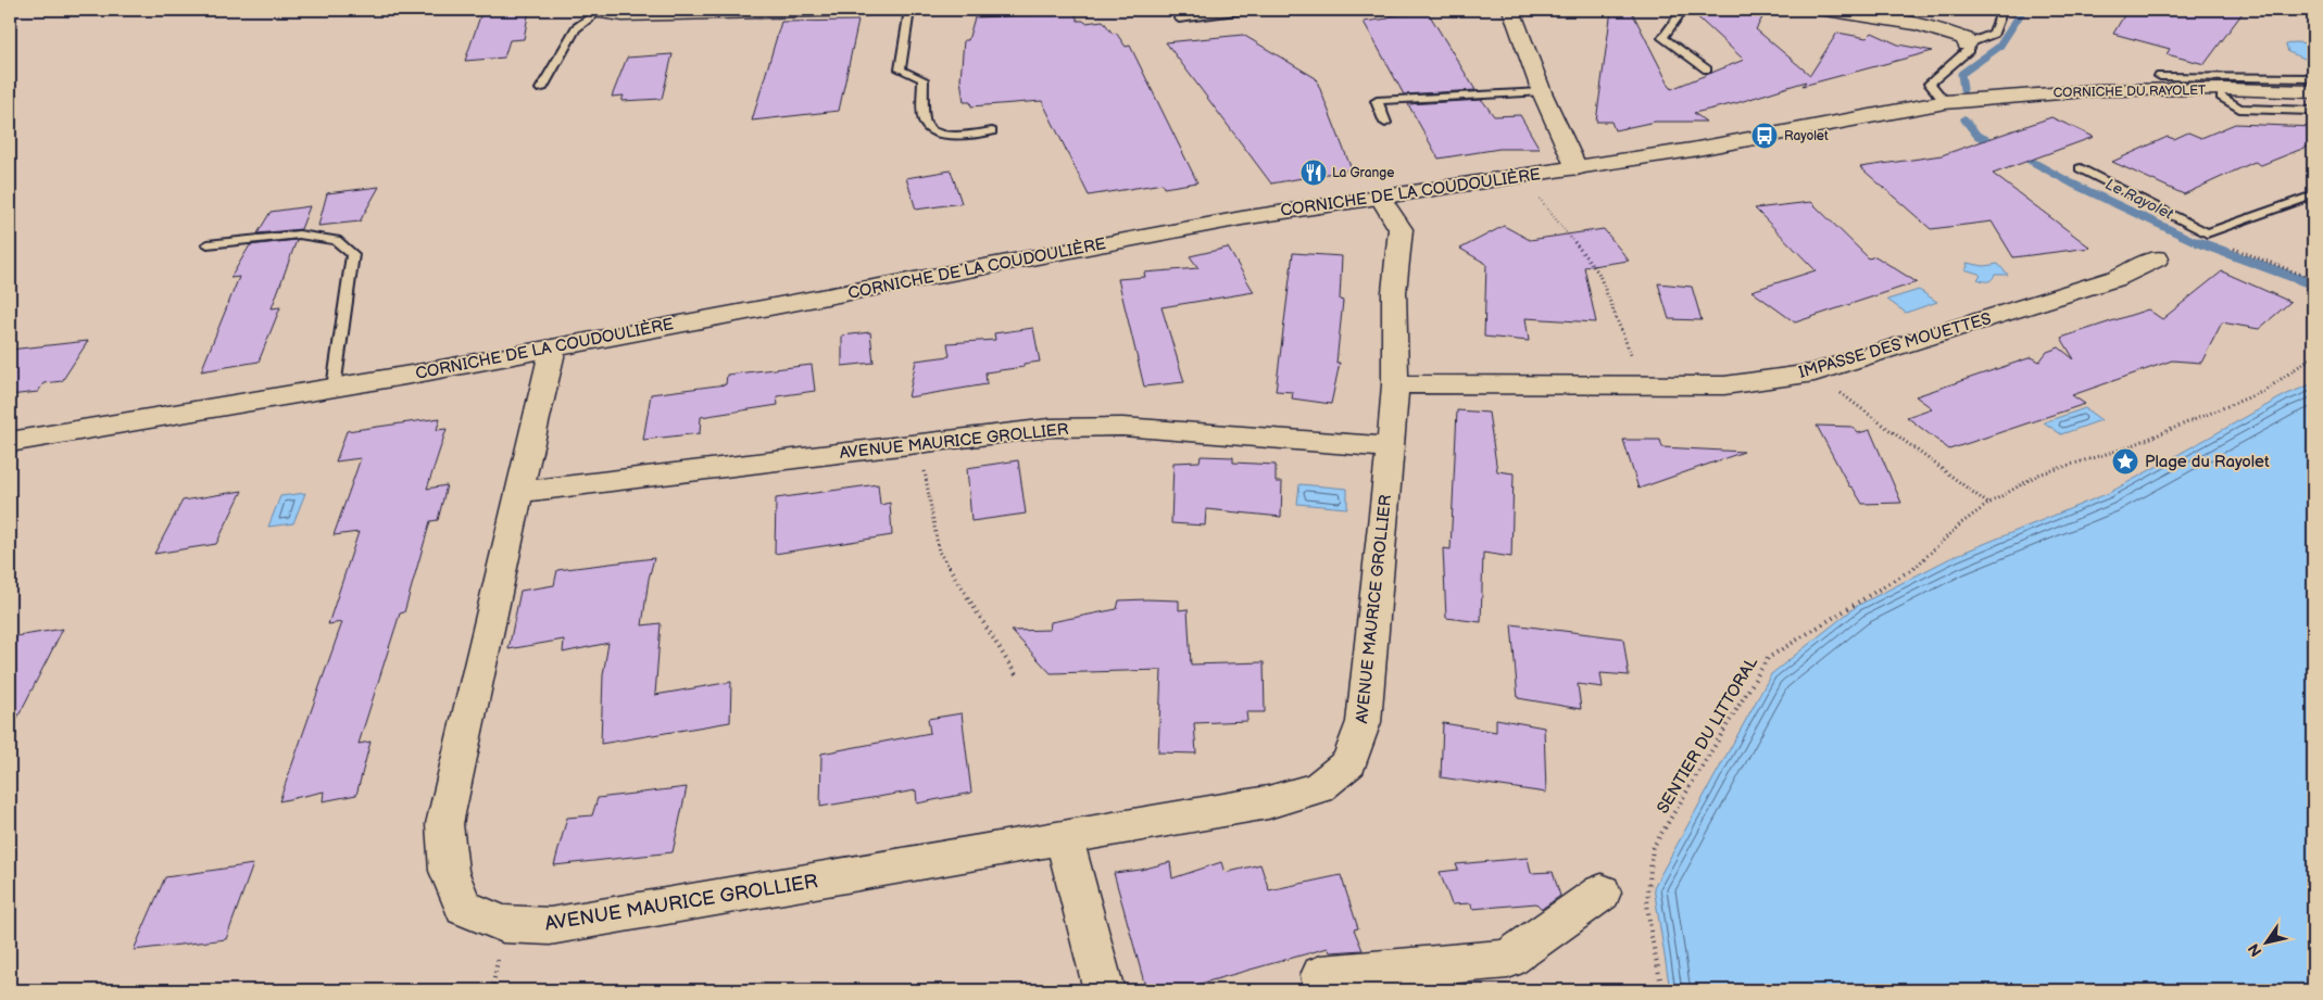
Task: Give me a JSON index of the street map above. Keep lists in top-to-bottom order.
{
  "streets": {
    "street": [
      "CORNICHE DU RAYOLET",
      "CORNICHE DE LA COUDOULIÈRE",
      "IMPASSE DES MOUETTES",
      "AVENUE MAURICE GROLLIER"
    ],
    "path": ["SENTIER DU LITTORAL"]
  },
  "crossings": [
    ["CORNICHE DU RAYOLET", "CORNICHE DE LA COUDOULIÈRE"],
    ["CORNICHE DE LA COUDOULIÈRE", "AVENUE MAURICE GROLLIER"],
    ["IMPASSE DES MOUETTES", "AVENUE MAURICE GROLLIER"]
  ],
  "water": ["Le Rayolet"],
  "places": {
    "bus stop": ["Rayolet"],
    "restaurant": ["La Grange"],
    "place": ["Plage du Rayolet"]
  },
  "north": "bottom left"
}
